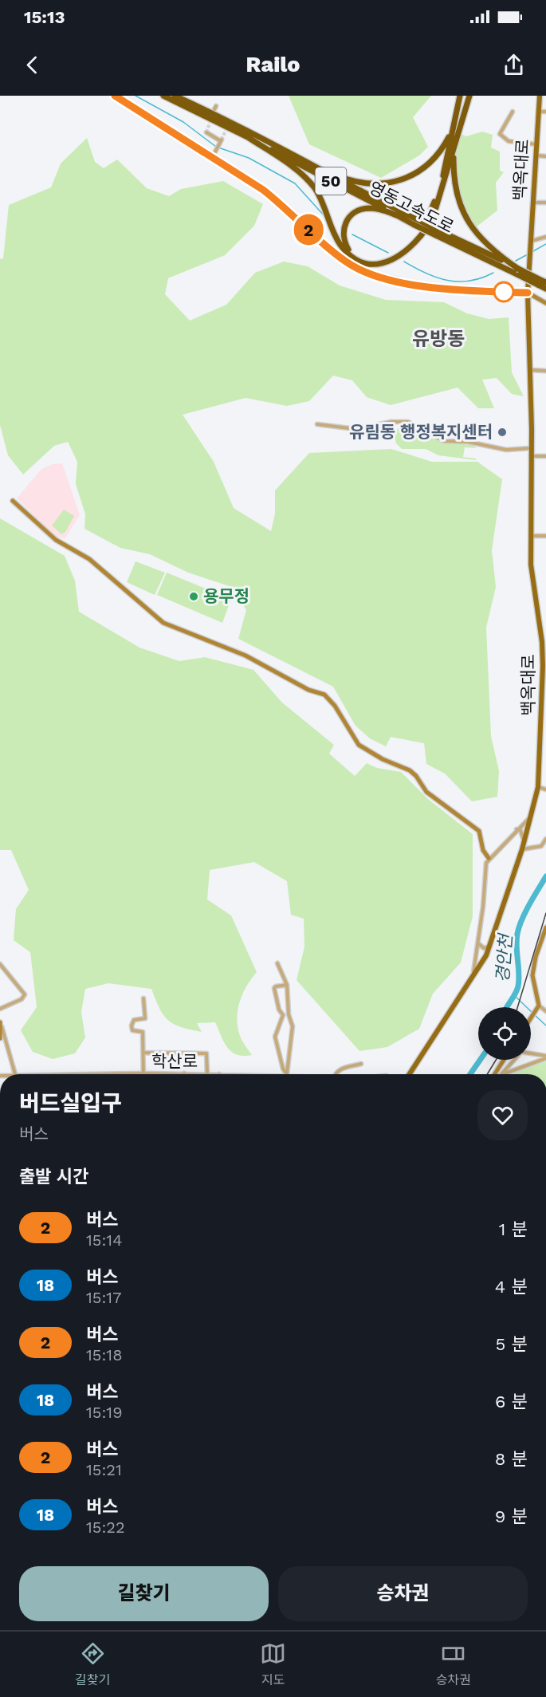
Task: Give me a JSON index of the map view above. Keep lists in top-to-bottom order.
{
  "streets": {
    "highway": ["50", "영동고속도로"],
    "main road": ["백옥대로"],
    "street": ["학산로"]
  },
  "districts": ["유방동"],
  "water": ["경안천"],
  "places": ["유림동 행정복지센터", "용무정"],
  "lines": ["bus line 2"],
  "page": {
    "status": "15:13",
    "header": "Railo",
    "on_map": "2",
    "heading": [
      ["버드실입구", "버스"],
      "출발 시간"
    ],
    "list": [
      {
        "mark": "2",
        "name": "버스",
        "note": "15:14",
        "value": "1 분"
      },
      {
        "mark": "18",
        "name": "버스",
        "note": "15:17",
        "value": "4 분"
      },
      {
        "mark": "2",
        "name": "버스",
        "note": "15:18",
        "value": "5 분"
      },
      {
        "mark": "18",
        "name": "버스",
        "note": "15:19",
        "value": "6 분"
      },
      {
        "mark": "2",
        "name": "버스",
        "note": "15:21",
        "value": "8 분"
      },
      {
        "mark": "18",
        "name": "버스",
        "note": "15:22",
        "value": "9 분"
      }
    ],
    "buttons": ["길찾기", "승차권"],
    "tabs": ["길찾기", "지도", "승차권"]
  }
}
